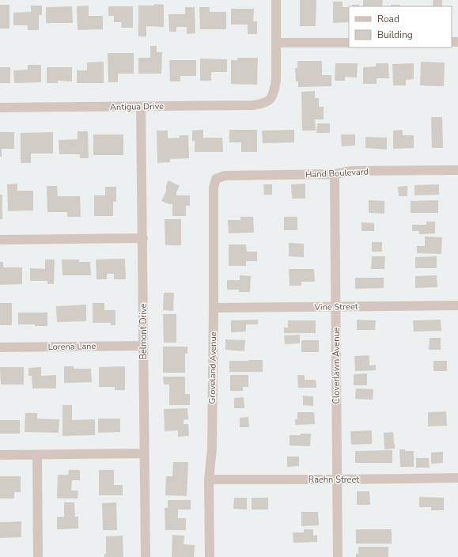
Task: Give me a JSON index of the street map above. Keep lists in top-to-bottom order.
{
  "streets": {
    "street": [
      "Antigua Drive",
      "Hand Boulevard",
      "Vine Street",
      "Belmont Drive",
      "Lorena Lane",
      "Cloverlawn Avenue",
      "Groveland Avenue",
      "Raehn Street"
    ]
  },
  "crossings": [
    ["Antigua Drive", "Belmont Drive"],
    ["Hand Boulevard", "Cloverlawn Avenue"],
    ["Hand Boulevard", "Groveland Avenue"],
    ["Vine Street", "Cloverlawn Avenue"],
    ["Vine Street", "Groveland Avenue"],
    ["Belmont Drive", "Lorena Lane"],
    ["Cloverlawn Avenue", "Raehn Street"],
    ["Groveland Avenue", "Raehn Street"]
  ],
  "legend": ["Road", "Building"]
}
